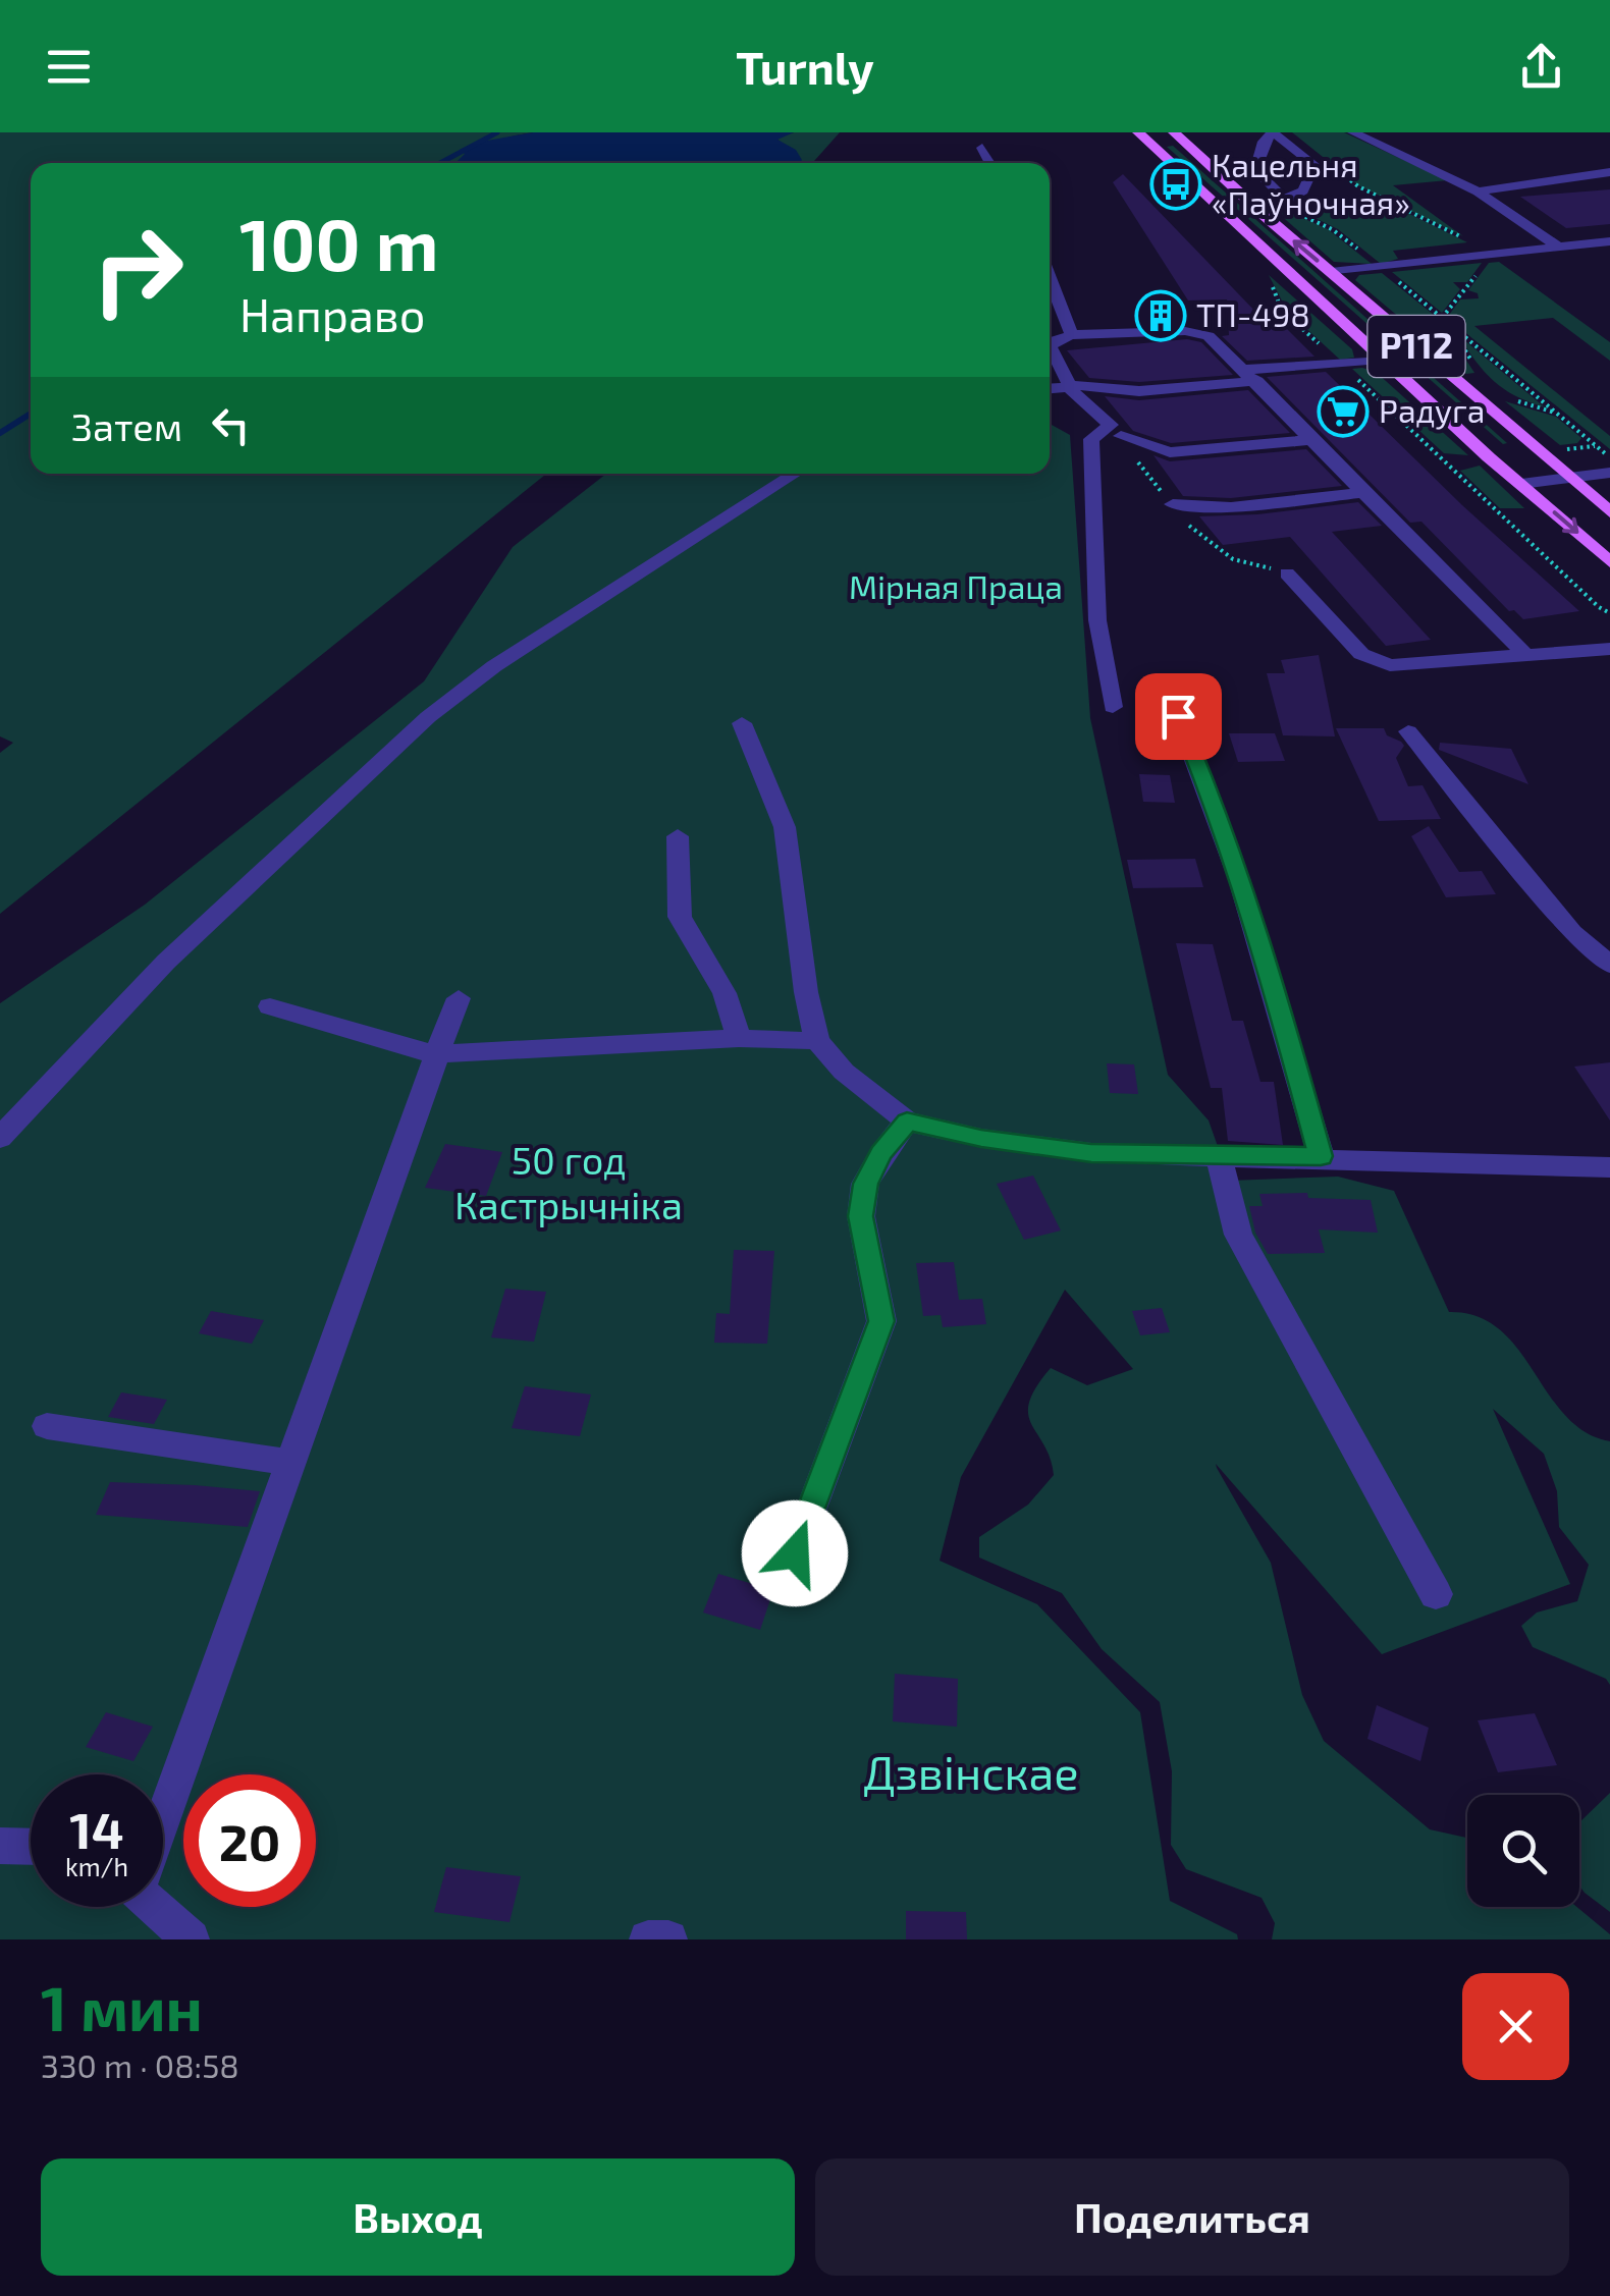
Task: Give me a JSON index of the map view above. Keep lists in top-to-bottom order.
{
  "streets": {
    "main road": ["Р112"]
  },
  "parks": ["Мірная Праца", "50 год Кастрычніка", "Дзвінскае"],
  "places": {
    "bus stop": ["Кацельня «Паўночная»"],
    "building": ["ТП-498"],
    "supermarket": ["Радуга"]
  },
  "page": {
    "header": "Turnly",
    "turn": ["100 m", "Направо"],
    "then": "Затем",
    "speed": "14 km/h",
    "limit": "20",
    "heading": ["1 мин", "330 m · 08:58"],
    "buttons": ["Выход", "Поделиться"]
  }
}
